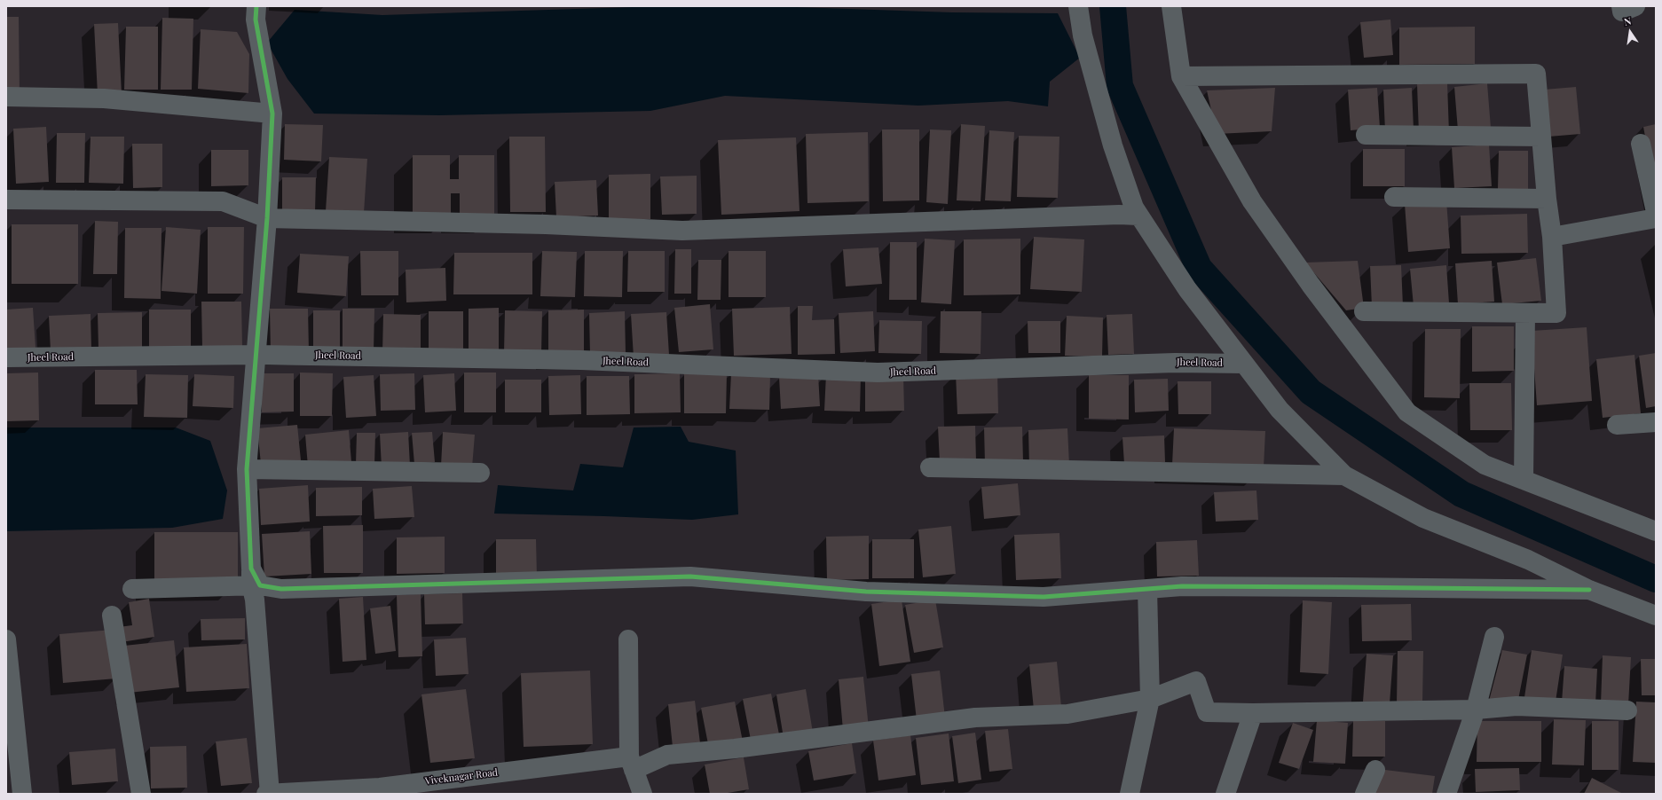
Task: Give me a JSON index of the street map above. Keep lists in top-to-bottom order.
{
  "streets": {
    "street": ["Jheel Road", "Viveknagar Road"]
  },
  "north": "top"
}
